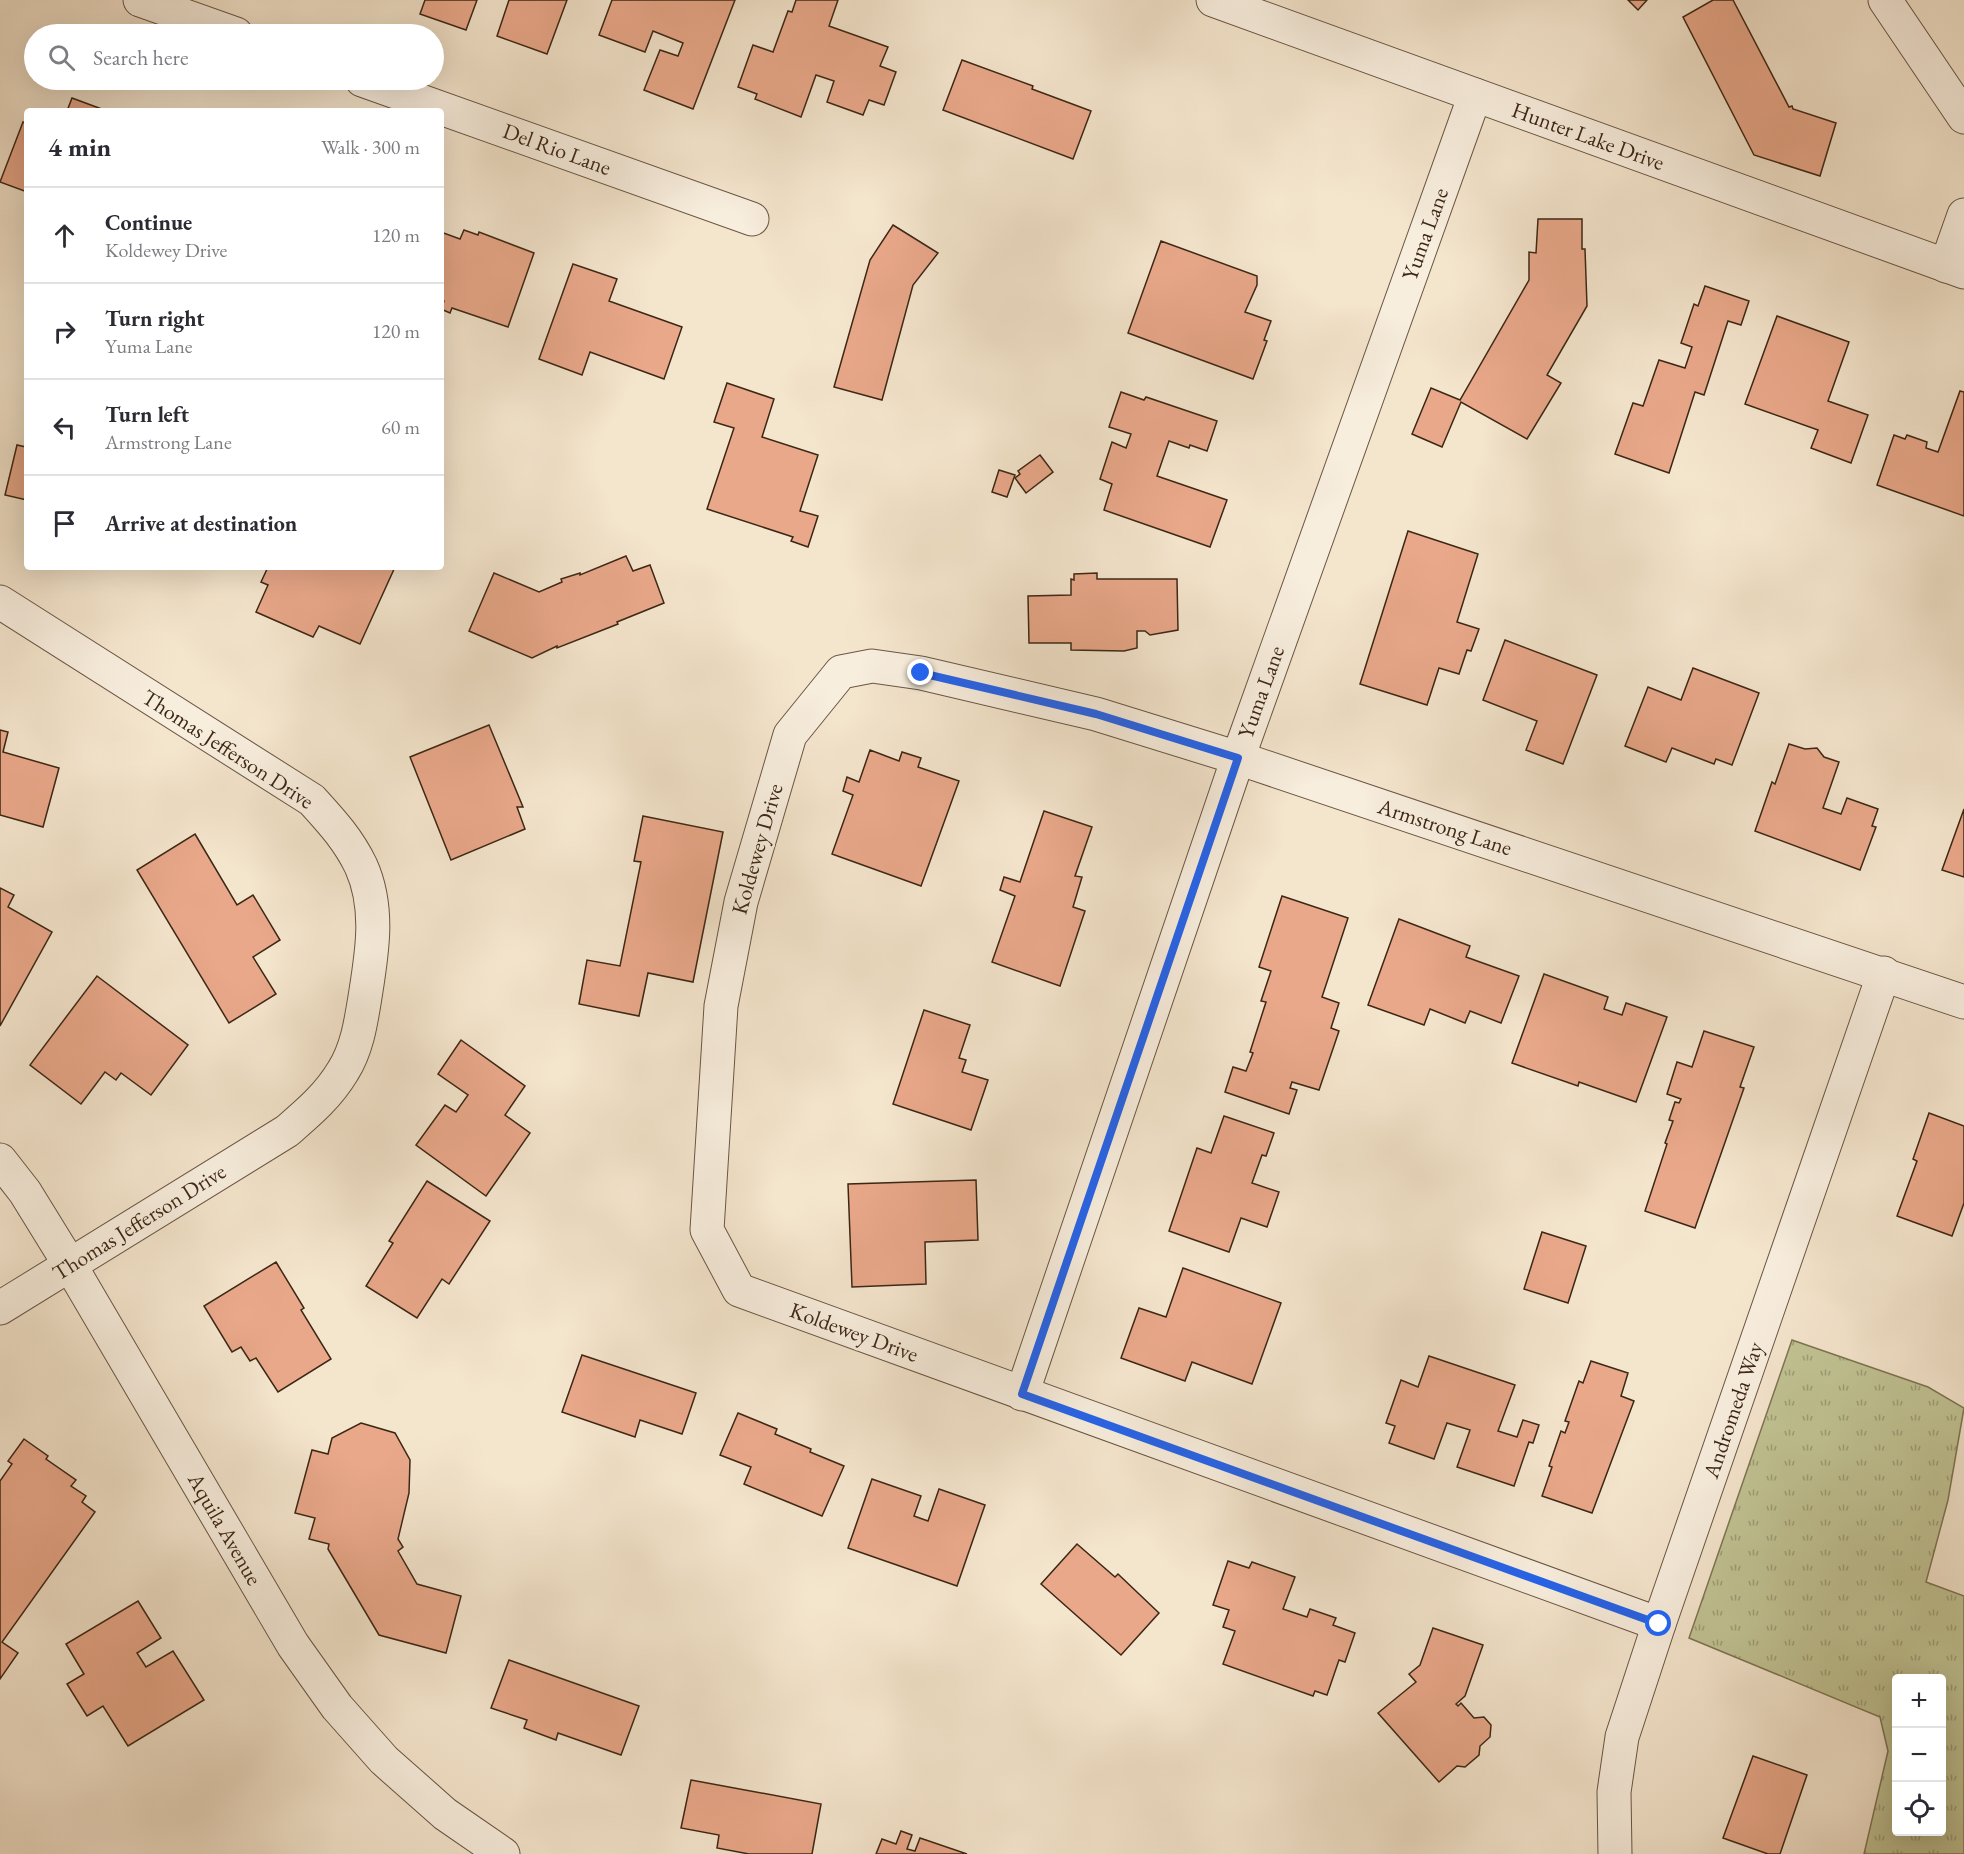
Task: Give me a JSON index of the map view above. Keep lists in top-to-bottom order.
{
  "streets": {
    "street": [
      "Hunter Lake Drive",
      "Del Rio Lane",
      "Yuma Lane",
      "Thomas Jefferson Drive",
      "Armstrong Lane",
      "Koldewey Drive",
      "Andromeda Way",
      "Aquila Avenue"
    ]
  },
  "crossings": [
    ["Hunter Lake Drive", "Yuma Lane"],
    ["Yuma Lane", "Armstrong Lane"],
    ["Yuma Lane", "Koldewey Drive"],
    ["Thomas Jefferson Drive", "Aquila Avenue"],
    ["Armstrong Lane", "Koldewey Drive"],
    ["Armstrong Lane", "Andromeda Way"],
    ["Koldewey Drive", "Andromeda Way"]
  ],
  "page": {
    "search": "Search here",
    "heading": ["4 min", "Walk · 300 m"],
    "list": [
      ["Continue", "Koldewey Drive", "120 m"],
      ["Turn right", "Yuma Lane", "120 m"],
      ["Turn left", "Armstrong Lane", "60 m"],
      "Arrive at destination"
    ],
    "map_buttons": ["+", "−"]
  }
}
